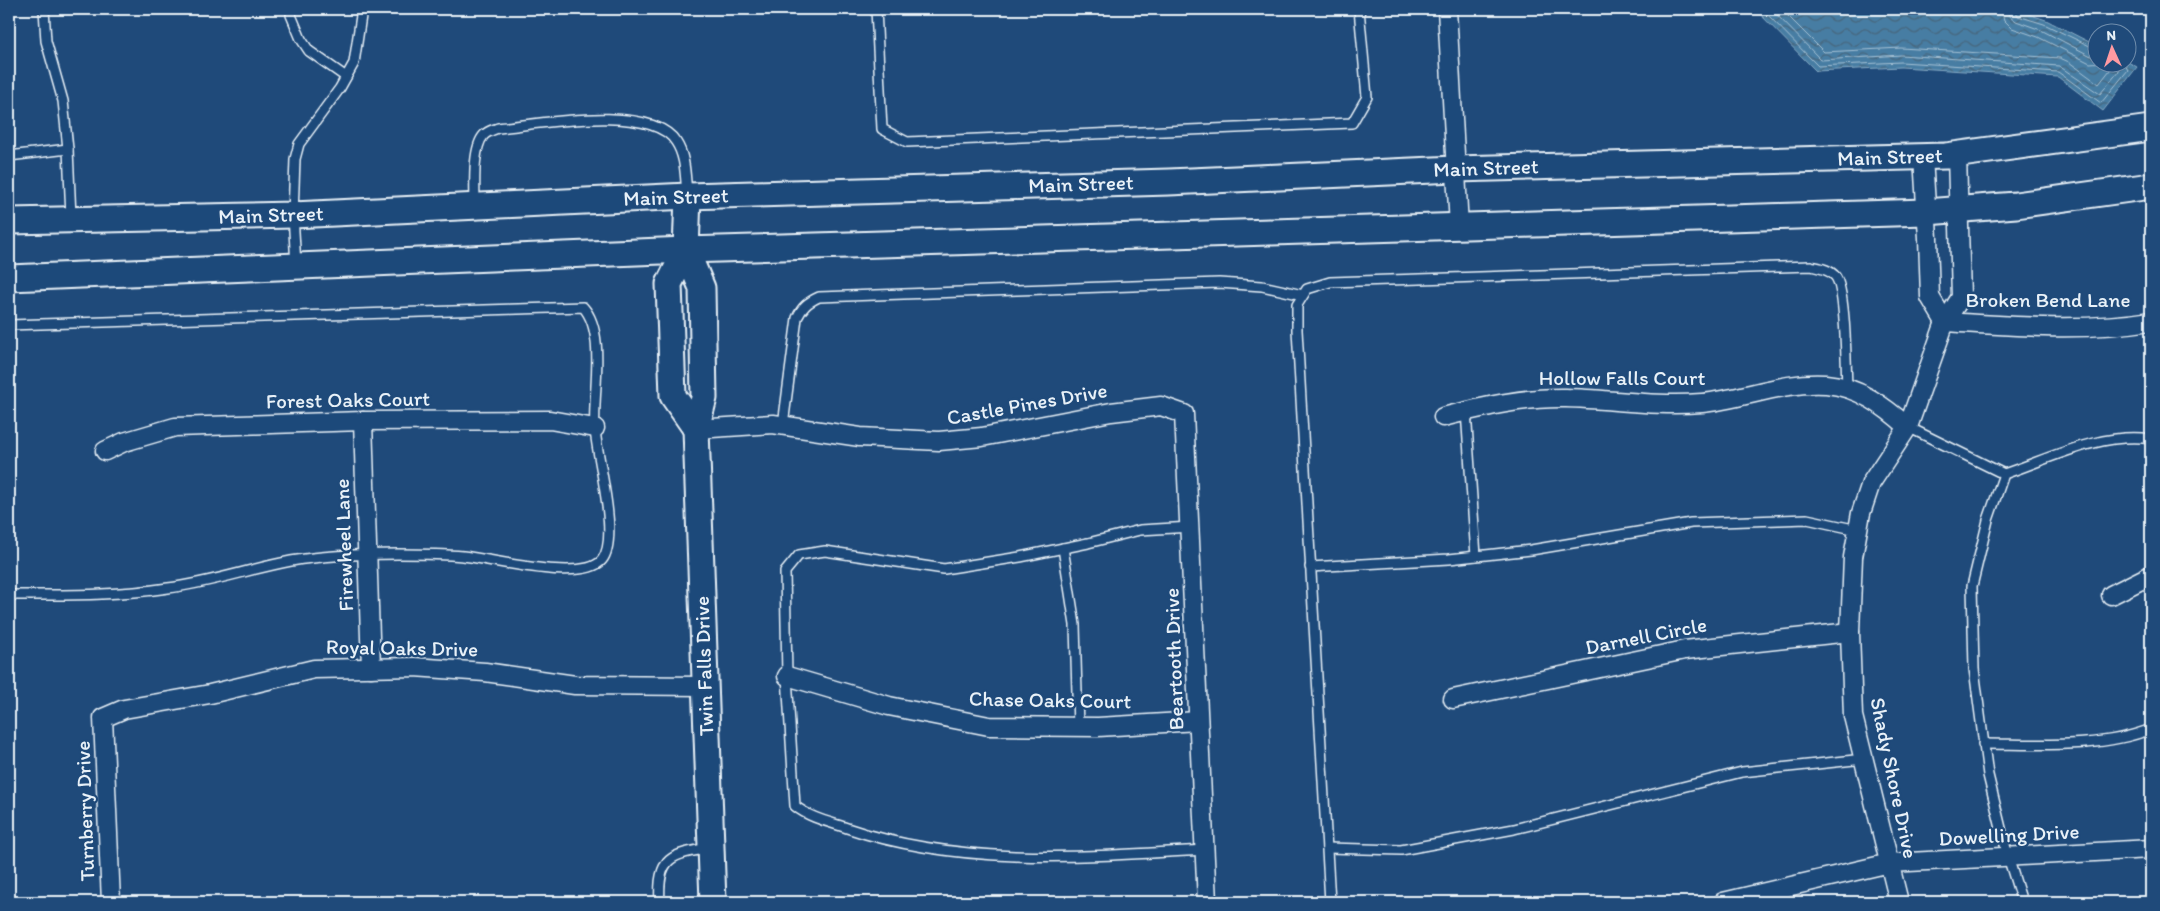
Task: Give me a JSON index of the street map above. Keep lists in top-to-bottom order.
{
  "streets": {
    "main road": ["Main Street", "Twin Falls Drive"],
    "street": [
      "Broken Bend Lane",
      "Hollow Falls Court",
      "Forest Oaks Court",
      "Castle Pines Drive",
      "Firewheel Lane",
      "Darnell Circle",
      "Royal Oaks Drive",
      "Beartooth Drive",
      "Chase Oaks Court",
      "Shady Shore Drive",
      "Turnberry Drive",
      "Dowelling Drive"
    ]
  },
  "crossings": [
    ["Main Street", "Shady Shore Drive"],
    ["Broken Bend Lane", "Shady Shore Drive"],
    ["Hollow Falls Court", "Shady Shore Drive"],
    ["Forest Oaks Court", "Firewheel Lane"],
    ["Castle Pines Drive", "Beartooth Drive"],
    ["Castle Pines Drive", "Twin Falls Drive"],
    ["Firewheel Lane", "Royal Oaks Drive"],
    ["Darnell Circle", "Shady Shore Drive"],
    ["Royal Oaks Drive", "Twin Falls Drive"],
    ["Royal Oaks Drive", "Turnberry Drive"],
    ["Beartooth Drive", "Chase Oaks Court"],
    ["Shady Shore Drive", "Dowelling Drive"]
  ],
  "north": "top"
}
